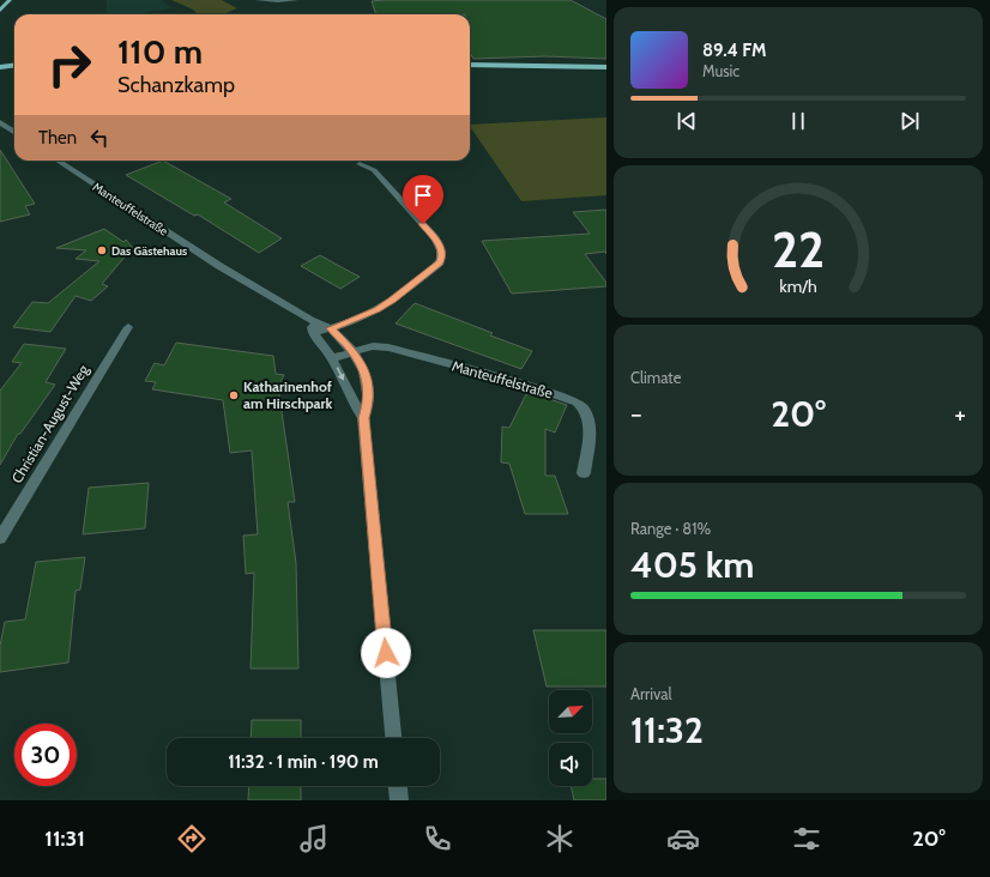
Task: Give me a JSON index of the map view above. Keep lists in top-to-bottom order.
{
  "streets": {
    "street": ["Manteuffelstraße", "Christian-August-Weg"]
  },
  "places": ["Das Gästehaus", "Katharinenhof am Hirschpark"],
  "north": "top right",
  "page": {
    "turn": ["110 m", "Schanzkamp"],
    "song": ["89.4 FM", "Music"],
    "then": "Then",
    "tile": [
      "Climate",
      ["Range · 81%", "405 km"],
      ["Arrival", "11:32"]
    ],
    "heat": ["−", "20°", "+"],
    "limit": "30",
    "trip": "11:32 · 1 min · 190 m",
    "tabs": ["11:31", "20°"],
    "gauge": ["22", "km/h"]
  }
}
